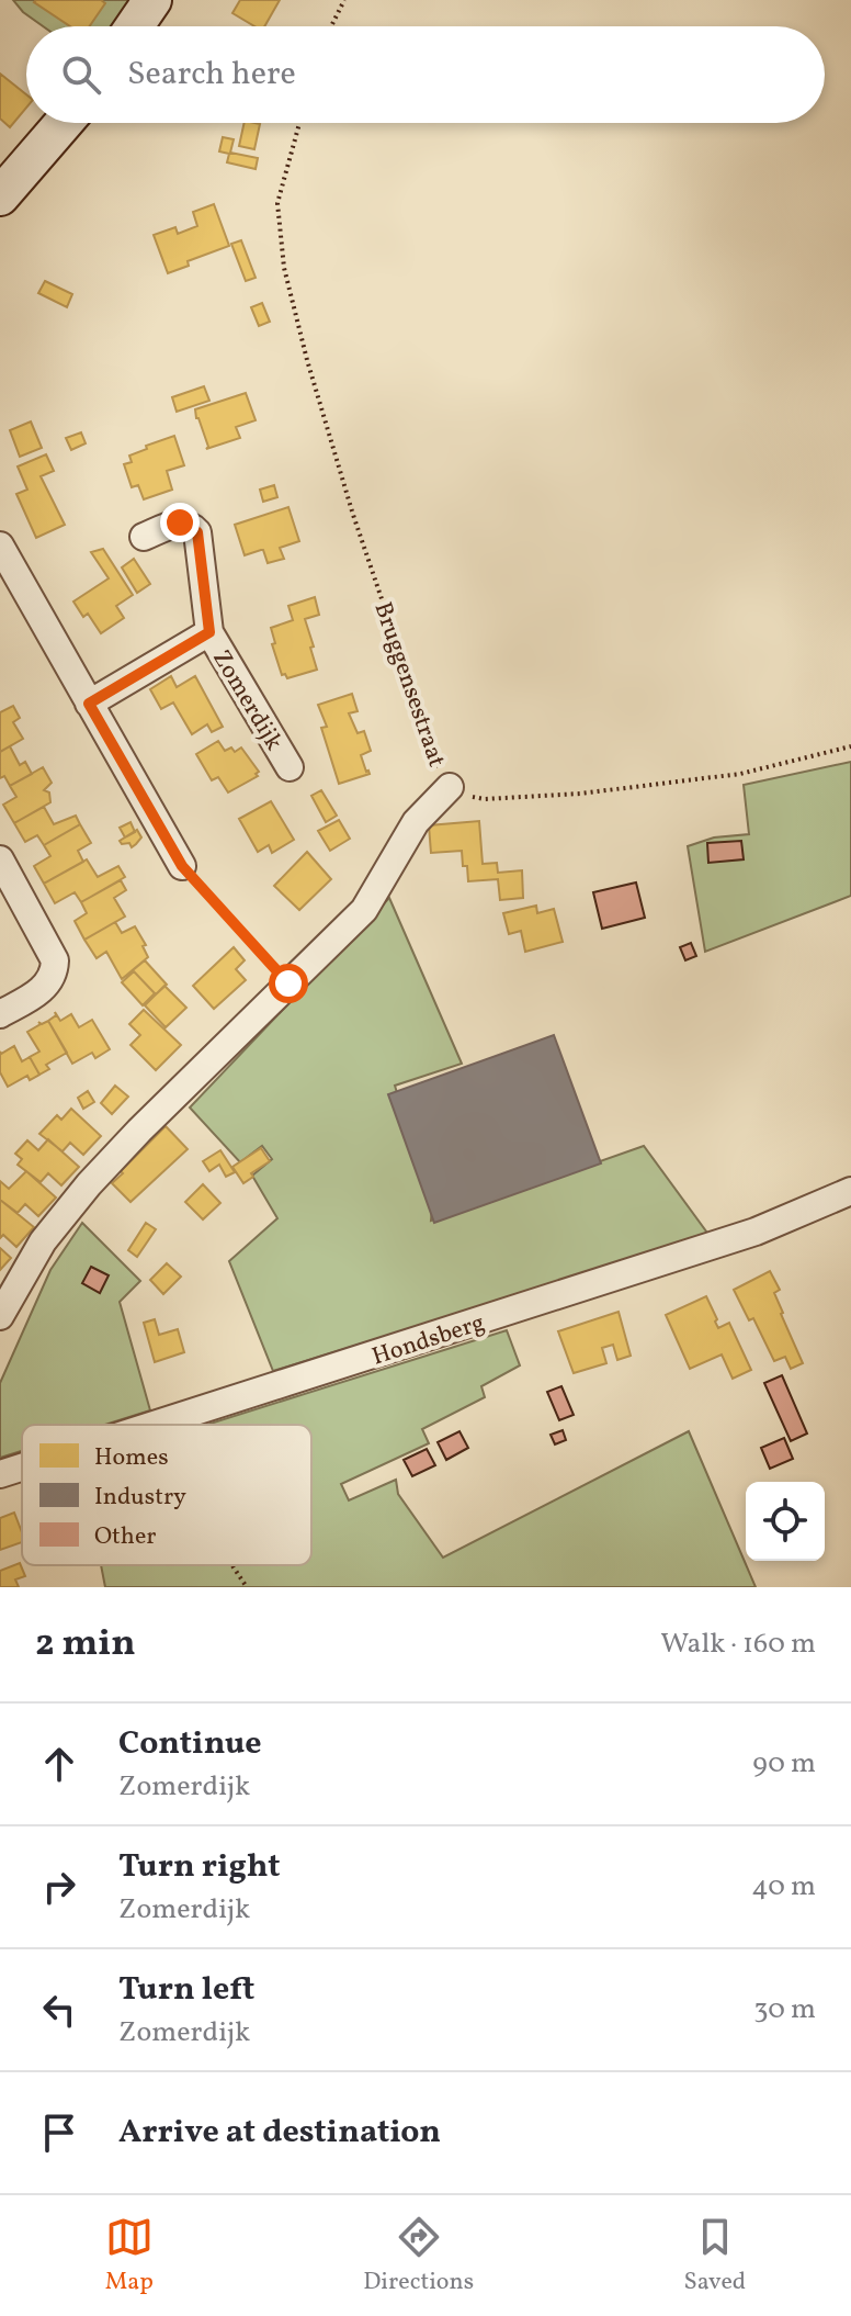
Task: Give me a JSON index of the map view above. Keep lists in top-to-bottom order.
{
  "streets": {
    "street": ["Bruggensestraat", "Zomerdijk", "Hondsberg"]
  },
  "legend": ["Homes", "Industry", "Other"],
  "page": {
    "search": "Search here",
    "heading": ["2 min", "Walk · 160 m"],
    "list": [
      ["Continue", "Zomerdijk", "90 m"],
      ["Turn right", "Zomerdijk", "40 m"],
      ["Turn left", "Zomerdijk", "30 m"],
      "Arrive at destination"
    ],
    "nav": ["Map", "Directions", "Saved"]
  }
}
